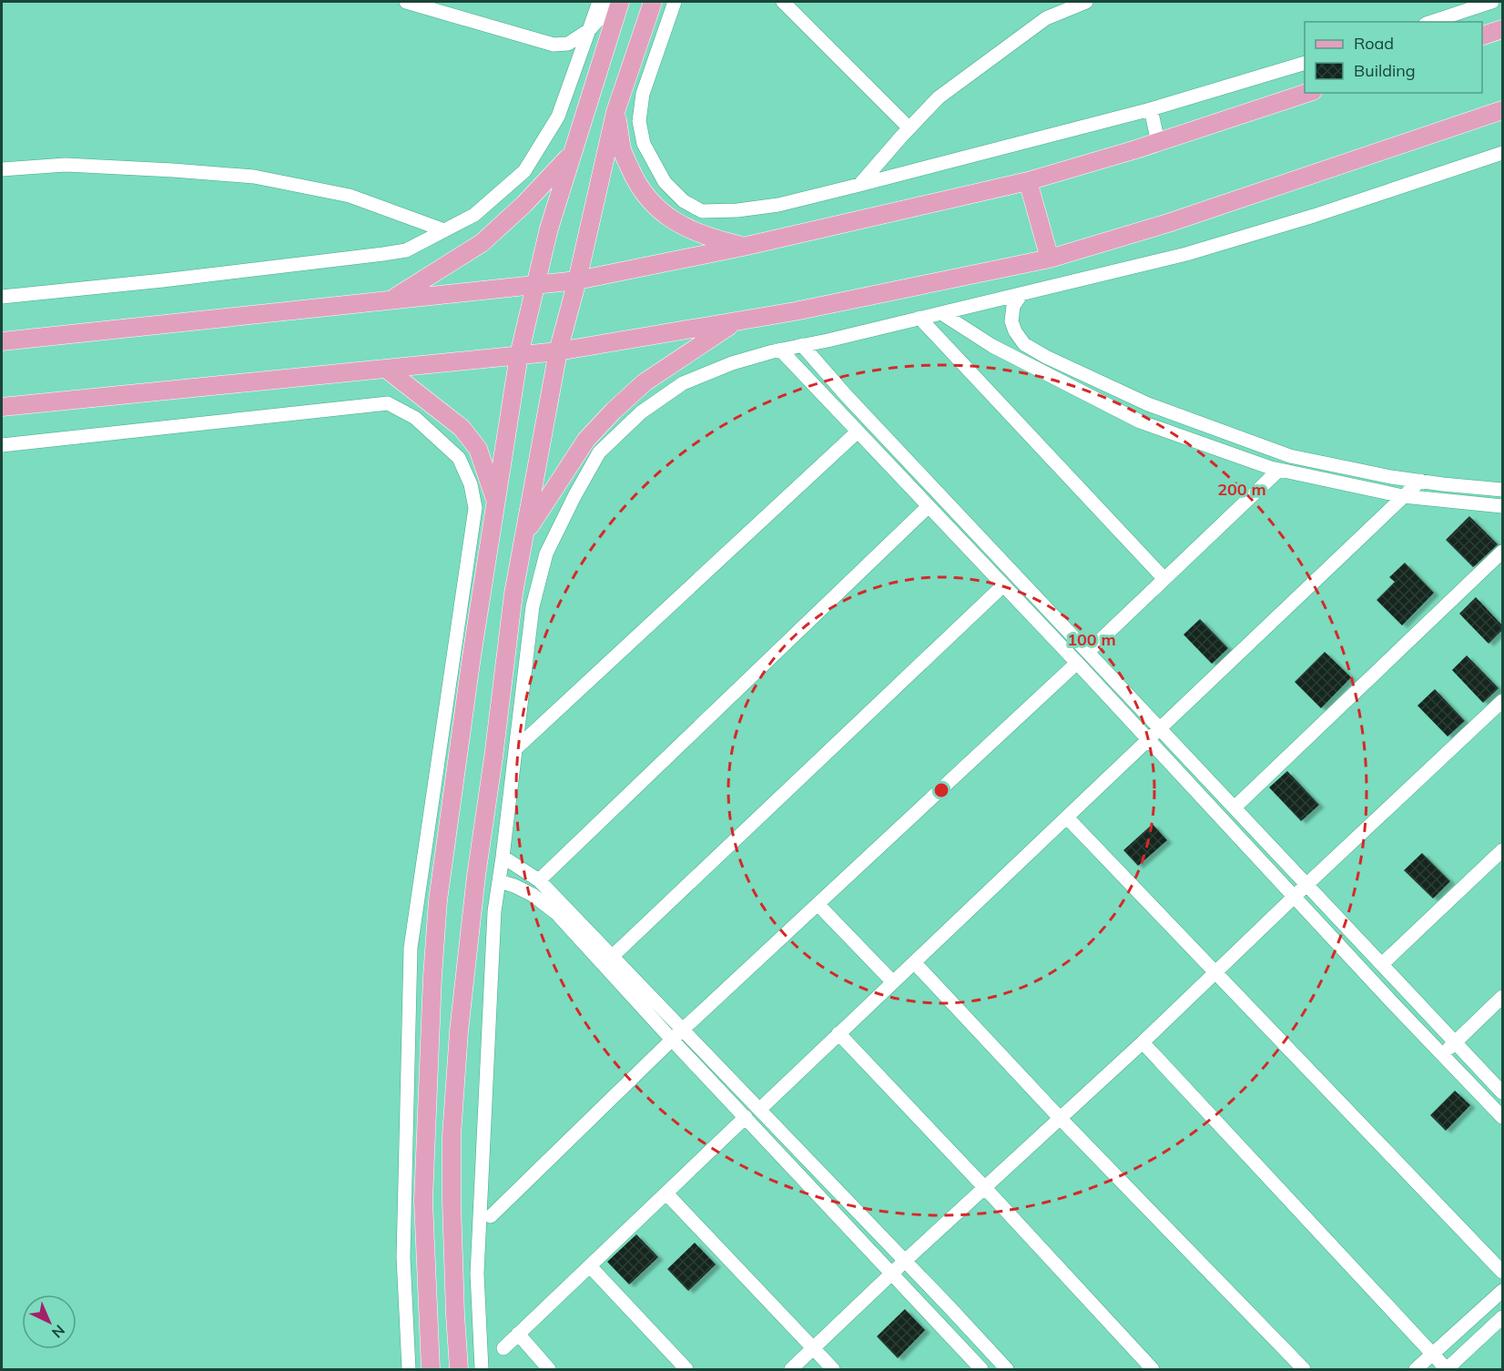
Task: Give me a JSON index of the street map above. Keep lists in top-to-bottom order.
{
  "legend": ["Road", "Building"],
  "north": "bottom right",
  "rings": ["200 m", "100 m"]
}
